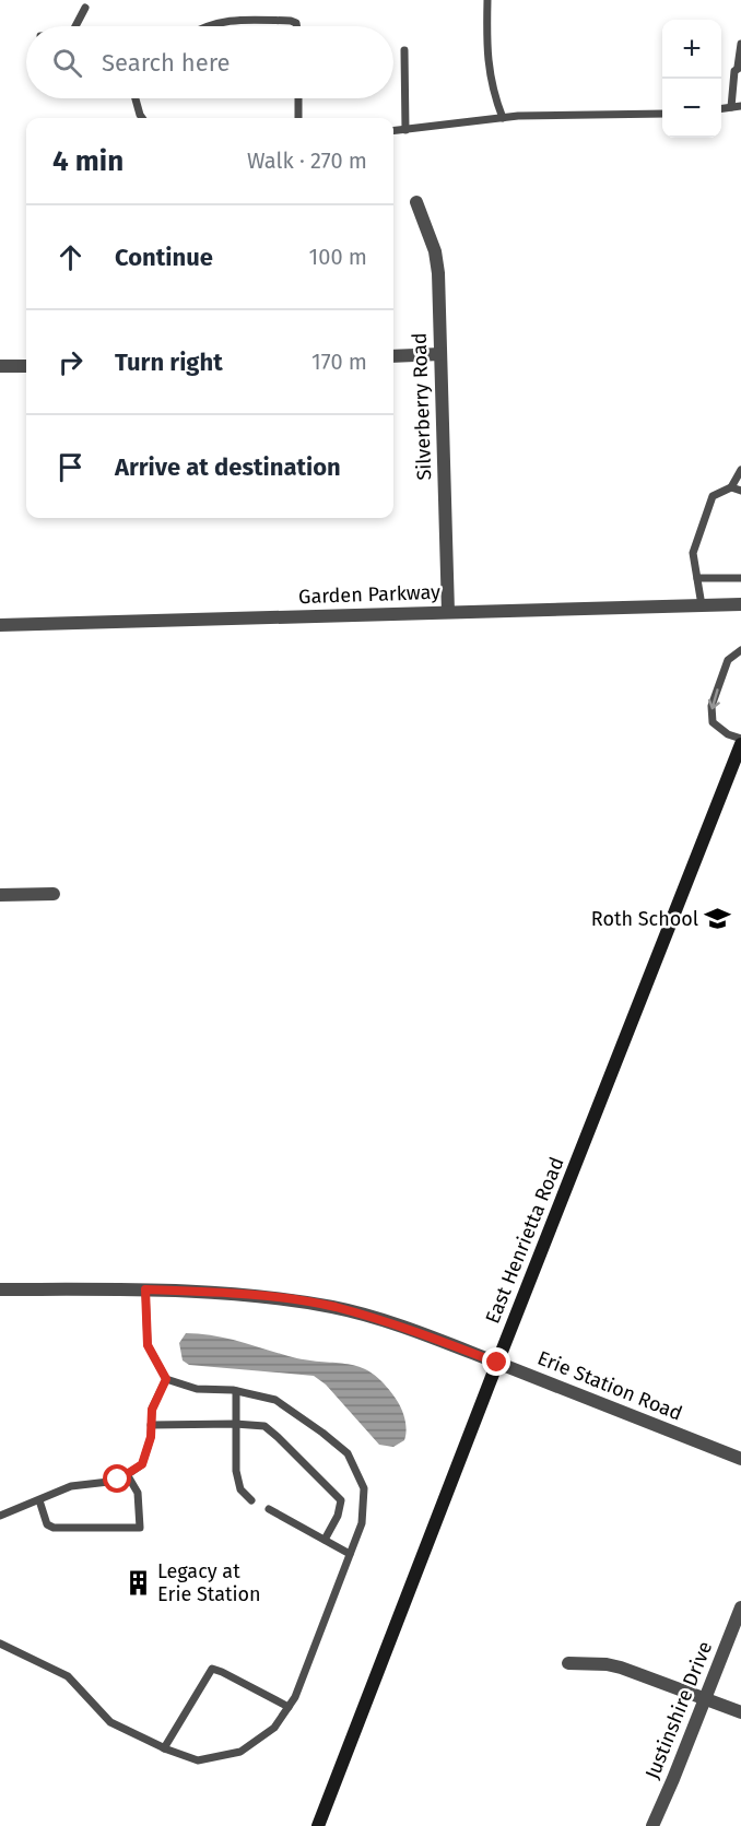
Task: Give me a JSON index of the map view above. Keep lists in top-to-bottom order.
{
  "streets": {
    "main road": ["East Henrietta Road"],
    "street": [
      "Silverberry Road",
      "Garden Parkway",
      "Erie Station Road",
      "Justinshire Drive"
    ]
  },
  "crossings": [
    ["Silverberry Road", "Garden Parkway"],
    ["East Henrietta Road", "Erie Station Road"]
  ],
  "places": {
    "school or university": ["Roth School"],
    "building": ["Legacy at Erie Station"]
  },
  "page": {
    "map_buttons": ["+", "−"],
    "search": "Search here",
    "heading": ["4 min", "Walk · 270 m"],
    "list": [
      ["Continue", "100 m"],
      ["Turn right", "170 m"],
      "Arrive at destination"
    ]
  }
}
